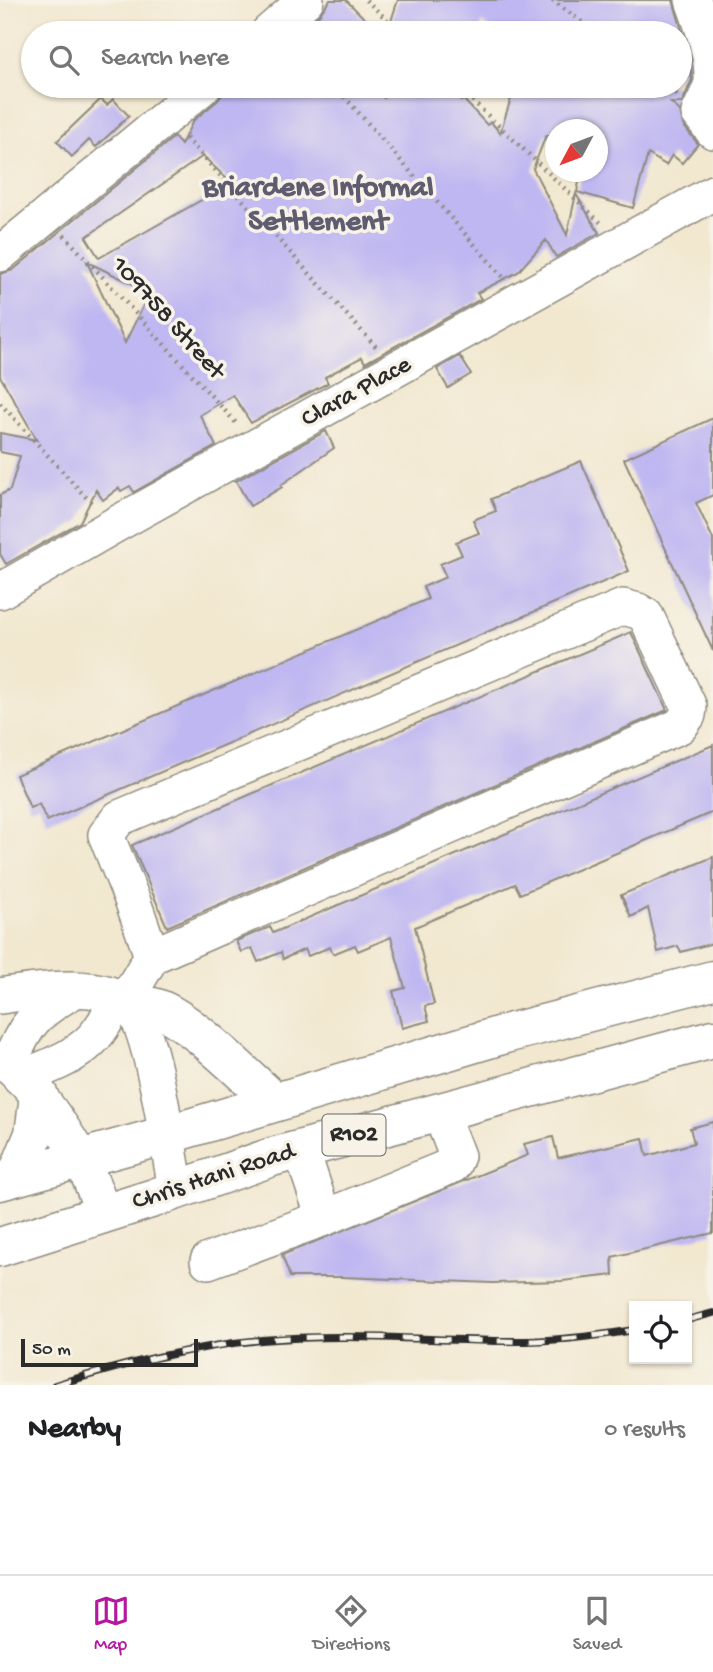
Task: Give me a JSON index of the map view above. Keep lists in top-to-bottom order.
{
  "streets": {
    "main road": ["R102", "Chris Hani Road"],
    "street": ["Clara Place"],
    "path": ["109758 Street"]
  },
  "crossings": [
    ["109758 Street", "Clara Place"]
  ],
  "districts": ["Briardene Informal Settlement"],
  "scale_bar": "50 m",
  "north": "bottom left",
  "page": {
    "search": "Search here",
    "scale": "50 m",
    "heading": ["Nearby", "0 results"],
    "nav": ["Map", "Directions", "Saved"]
  }
}
